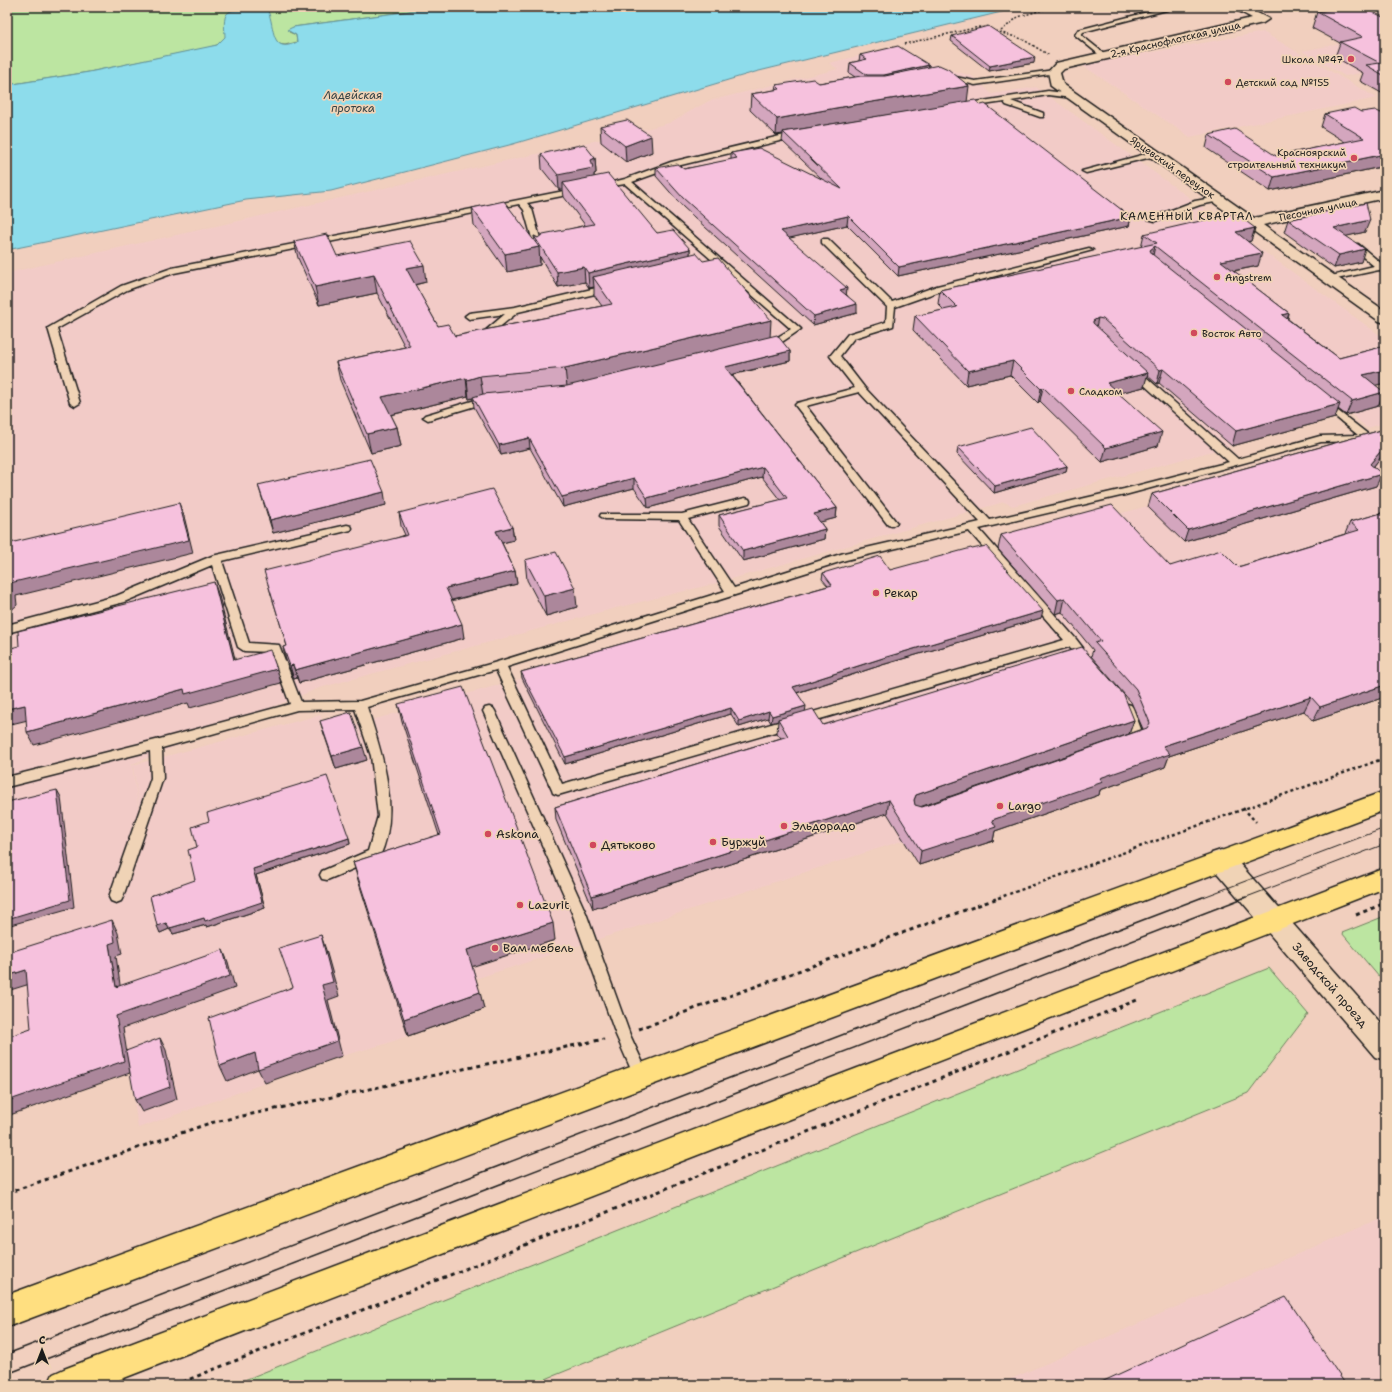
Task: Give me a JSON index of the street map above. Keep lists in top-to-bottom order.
{
  "streets": {
    "street": [
      "2-я Краснофлотская улица",
      "Ярцевский переулок",
      "Песочная улица",
      "Заводской проезд"
    ]
  },
  "crossings": [
    ["2-я Краснофлотская улица", "Ярцевский переулок"],
    ["Ярцевский переулок", "Песочная улица"]
  ],
  "districts": ["КАМЕННЫЙ КВАРТАЛ"],
  "water": ["Ладейская протока"],
  "places": [
    "Школа №47",
    "Детский сад №155",
    "Красноярский строительный техникум",
    "Angstrem",
    "Восток Авто",
    "Сладком",
    "Рекар",
    "Largo",
    "Эльдорадо",
    "Askona",
    "Буржуй",
    "Дятьково",
    "Lazurit",
    "Вам мебель"
  ],
  "north": "top"
}
